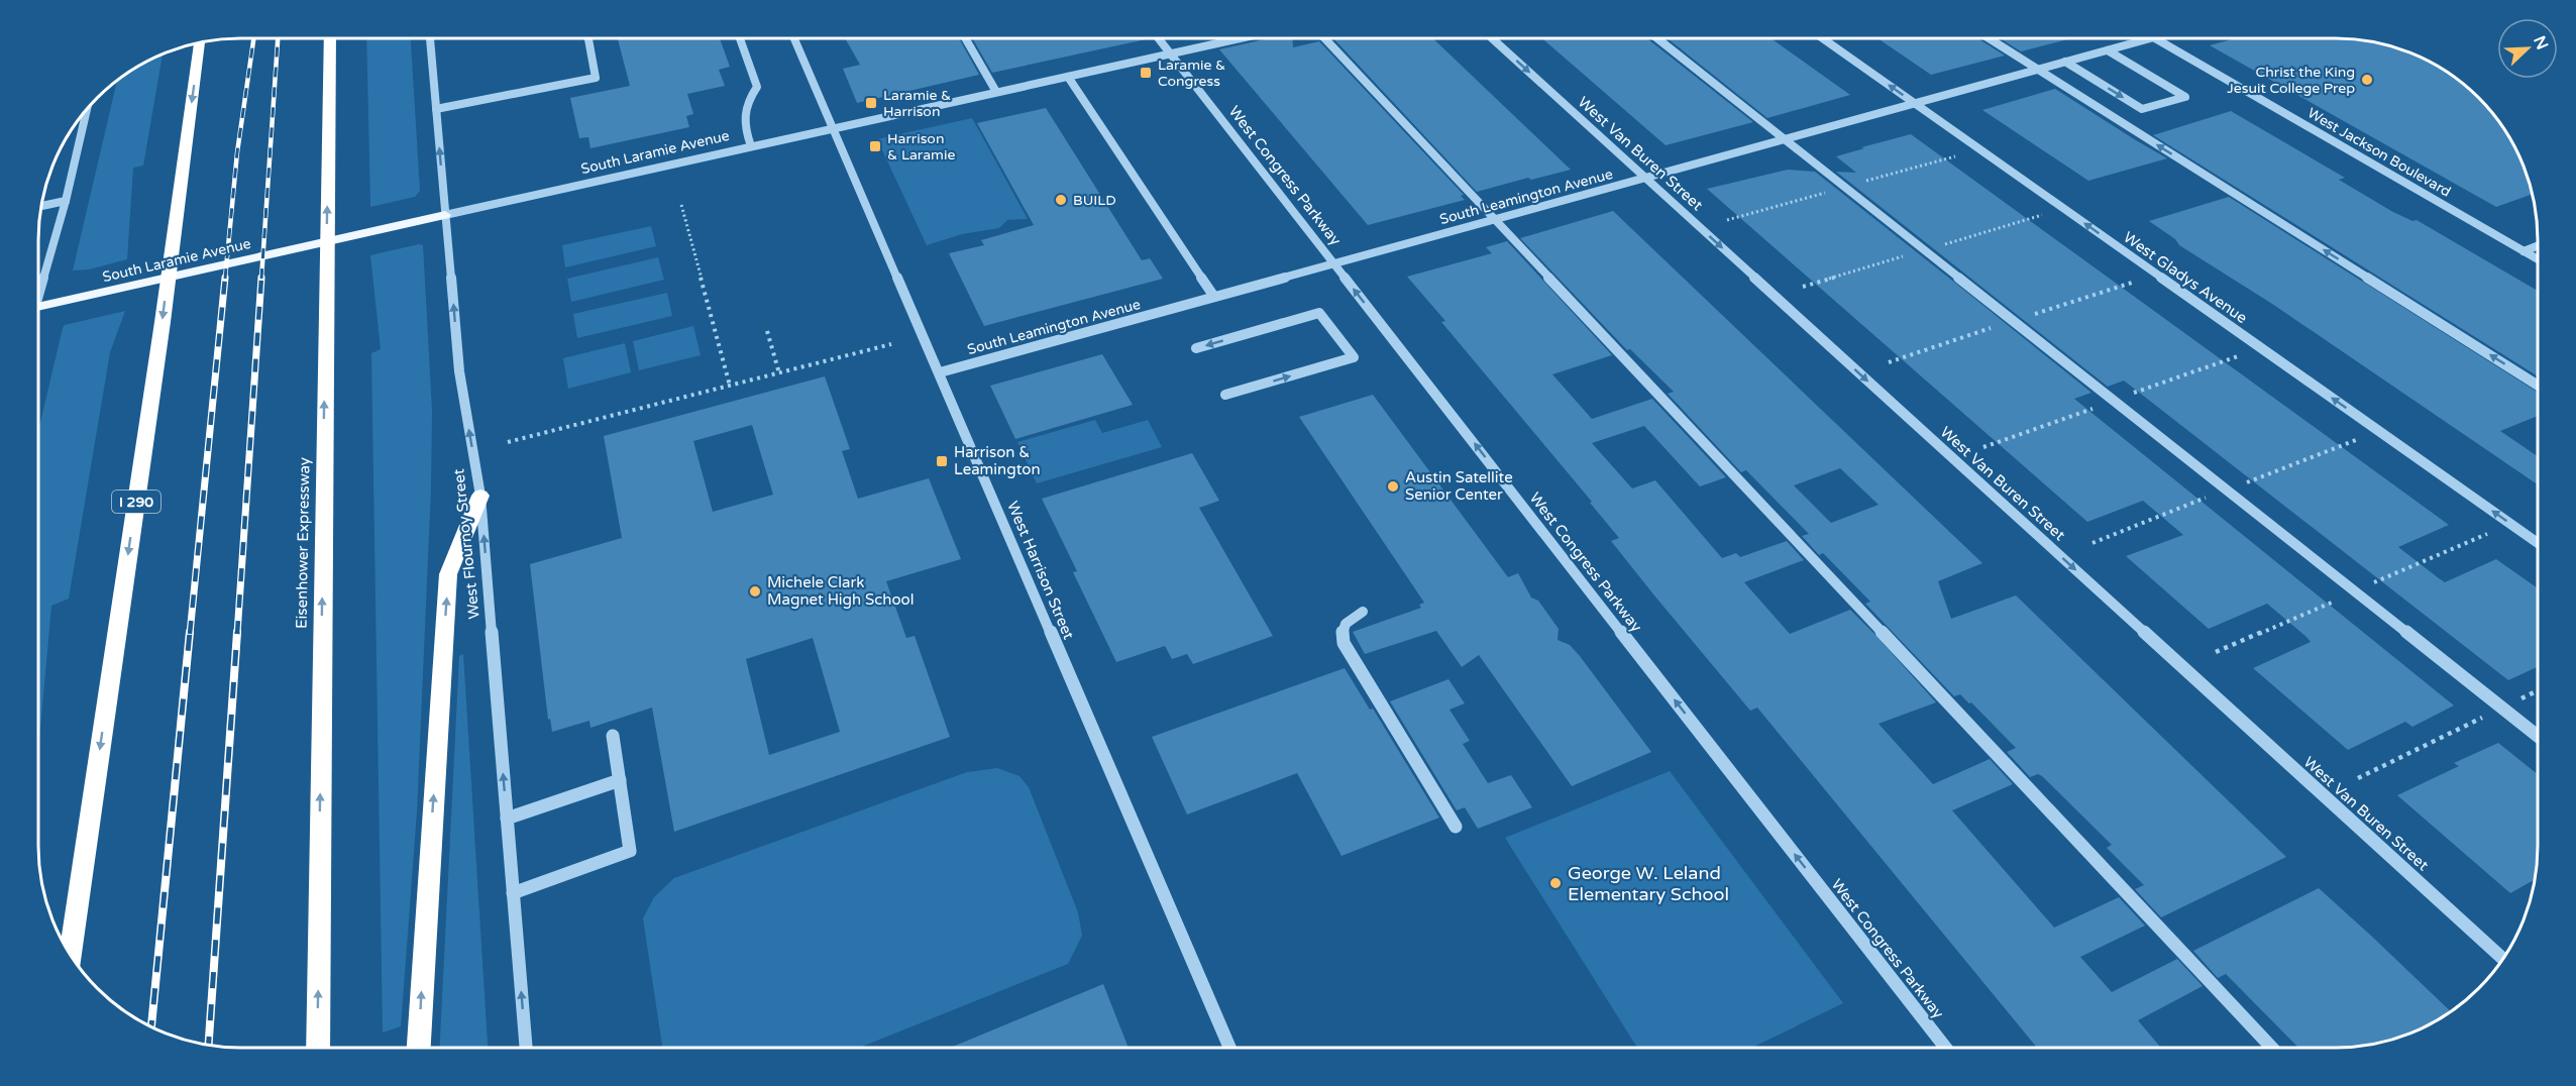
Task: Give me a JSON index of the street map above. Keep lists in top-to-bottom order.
{
  "streets": {
    "highway": ["I 290", "Eisenhower Expressway"],
    "main road": ["South Laramie Avenue"],
    "street": [
      "West Jackson Boulevard",
      "West Van Buren Street",
      "West Congress Parkway",
      "South Leamington Avenue",
      "West Gladys Avenue",
      "West Flournoy Street",
      "West Harrison Street"
    ]
  },
  "crossings": [
    ["South Laramie Avenue", "West Congress Parkway"],
    ["South Laramie Avenue", "West Flournoy Street"],
    ["South Laramie Avenue", "West Harrison Street"],
    ["West Van Buren Street", "South Leamington Avenue"],
    ["West Congress Parkway", "South Leamington Avenue"],
    ["South Leamington Avenue", "West Gladys Avenue"],
    ["South Leamington Avenue", "West Harrison Street"]
  ],
  "one_way": [
    "West Van Buren Street",
    "West Congress Parkway",
    "West Gladys Avenue",
    "West Flournoy Street"
  ],
  "places": {
    "transit": [
      "Laramie & Congress",
      "Laramie & Harrison",
      "Harrison & Laramie",
      "Harrison & Leamington"
    ],
    "other": [
      "Christ the King Jesuit College Prep",
      "BUILD",
      "Austin Satellite Senior Center",
      "Michele Clark Magnet High School",
      "George W. Leland Elementary School"
    ]
  },
  "north": "top right"
}
